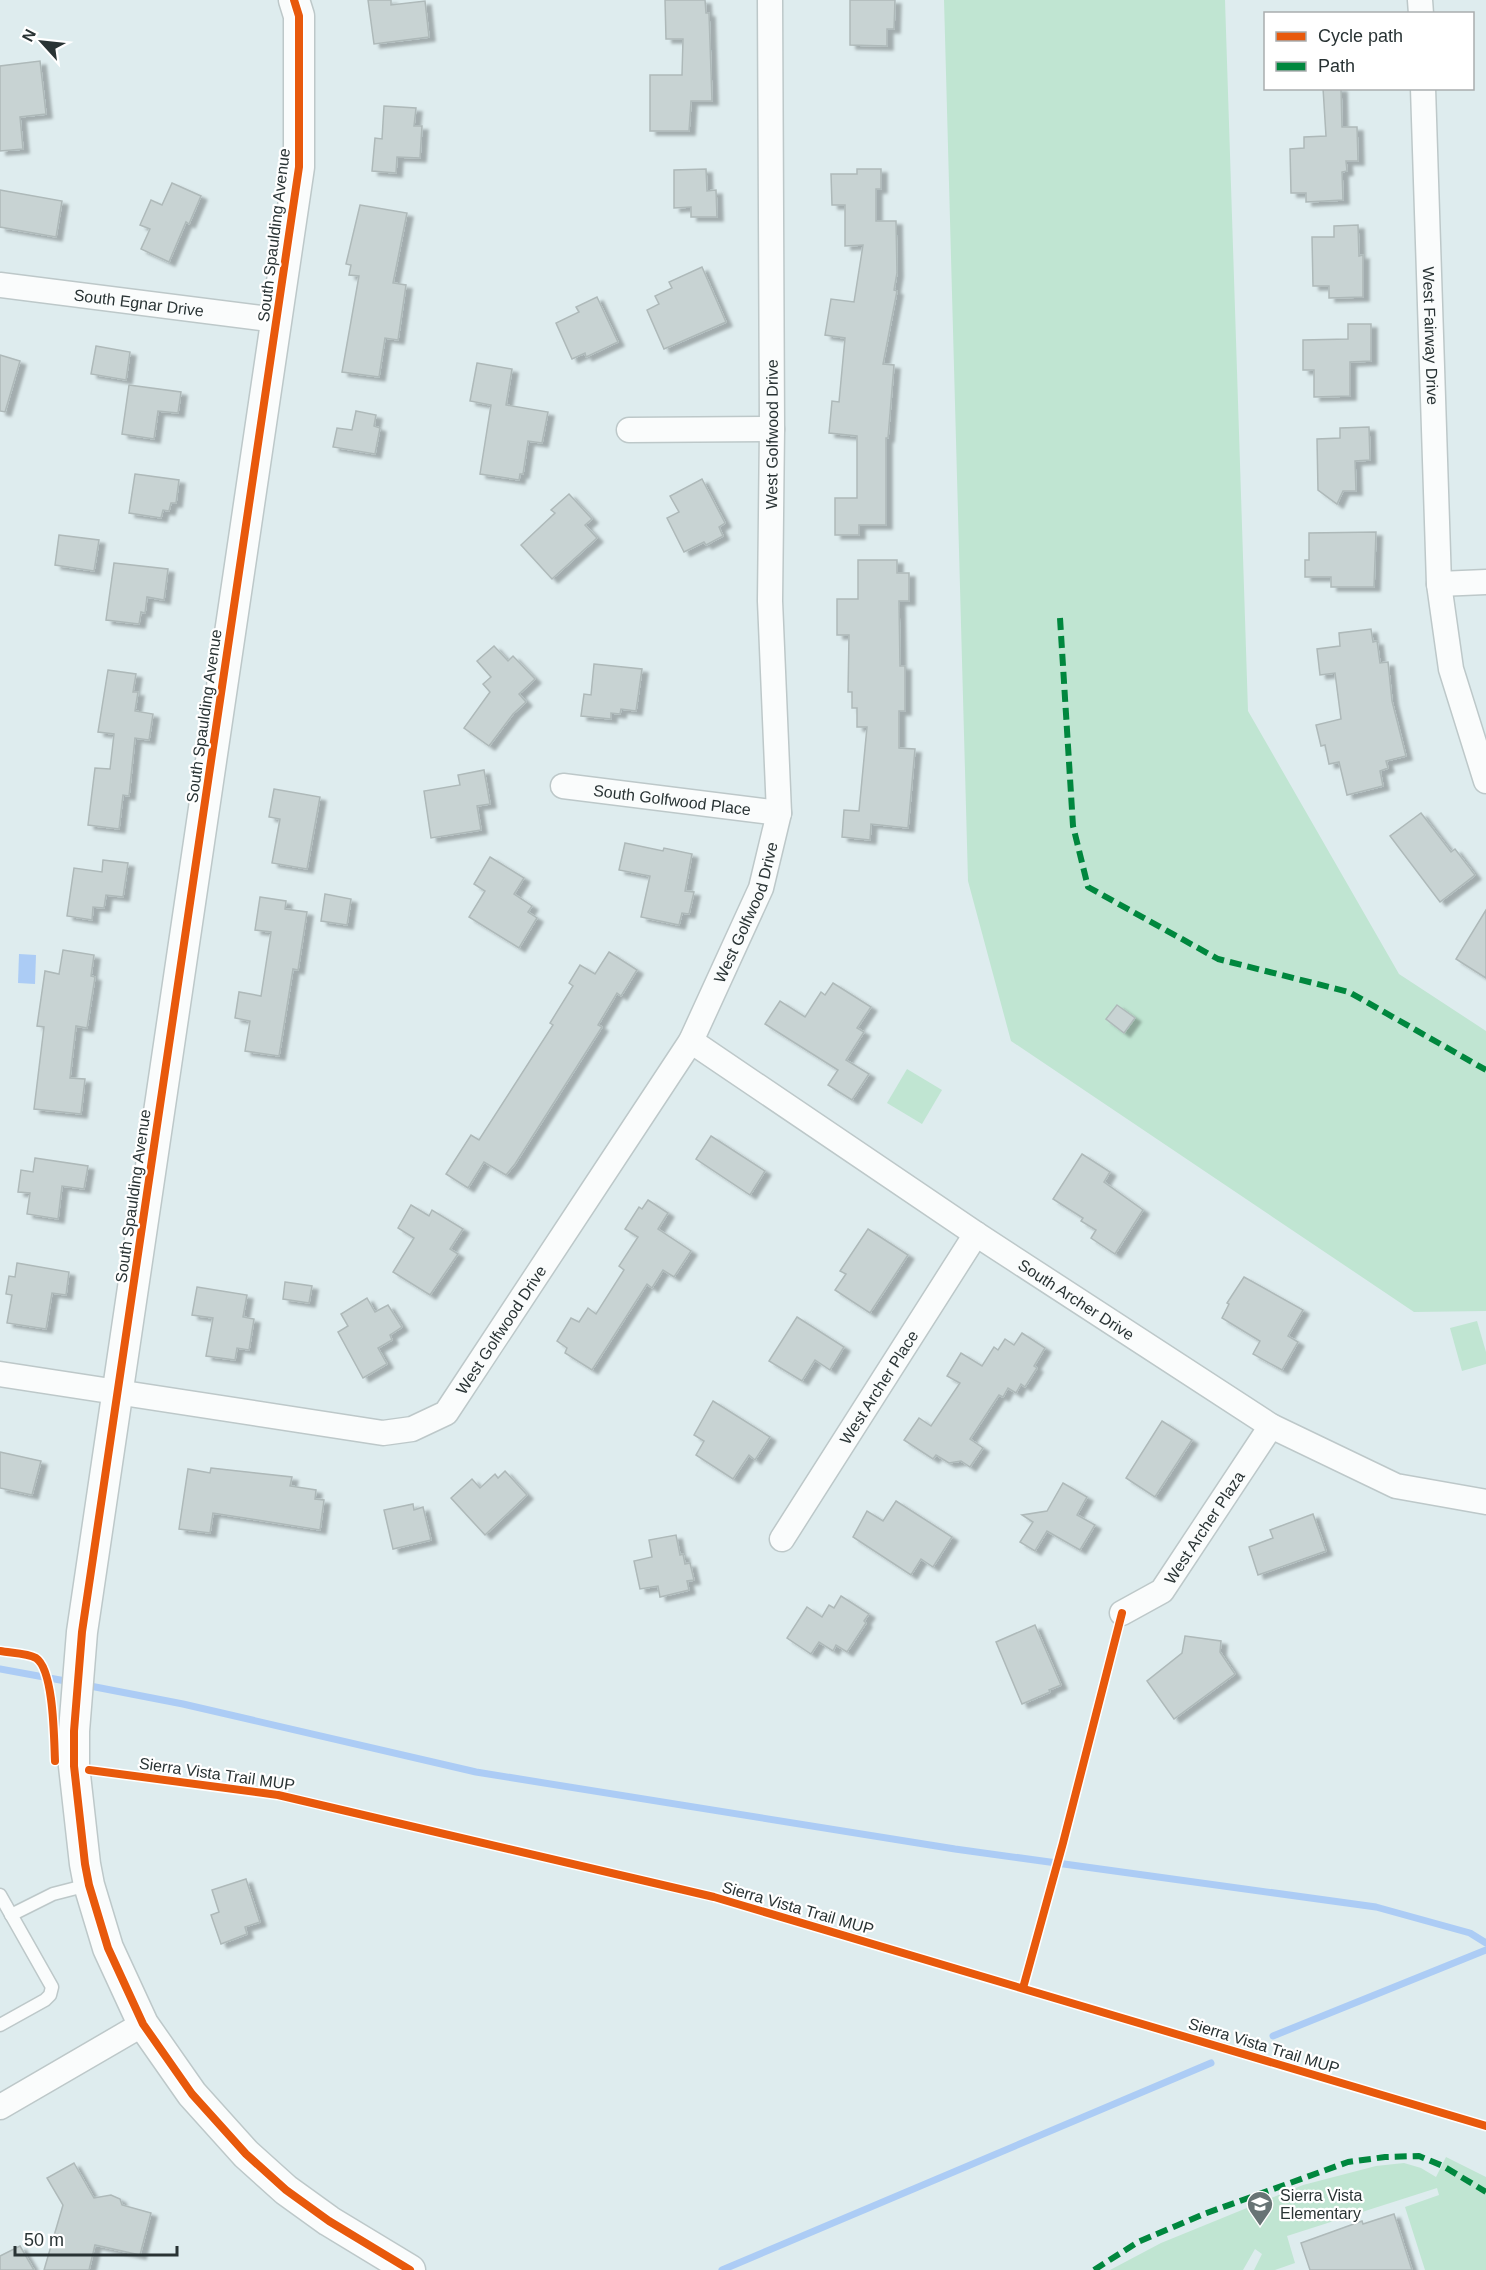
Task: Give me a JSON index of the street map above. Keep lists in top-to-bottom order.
{
  "streets": {
    "street": [
      "South Spaulding Avenue",
      "South Egnar Drive",
      "West Fairway Drive",
      "West Golfwood Drive",
      "South Golfwood Place",
      "South Archer Drive",
      "West Archer Place",
      "West Archer Plaza"
    ],
    "cycle path": ["Sierra Vista Trail MUP"]
  },
  "crossings": [
    ["South Spaulding Avenue", "South Egnar Drive"],
    ["South Spaulding Avenue", "West Golfwood Drive"],
    ["West Golfwood Drive", "South Golfwood Place"],
    ["West Golfwood Drive", "South Archer Drive"],
    ["South Archer Drive", "West Archer Place"],
    ["South Archer Drive", "West Archer Plaza"]
  ],
  "places": {
    "school or university": ["Sierra Vista Elementary"]
  },
  "legend": ["Cycle path", "Path"],
  "scale_bar": "50 m",
  "north": "top left"
}
